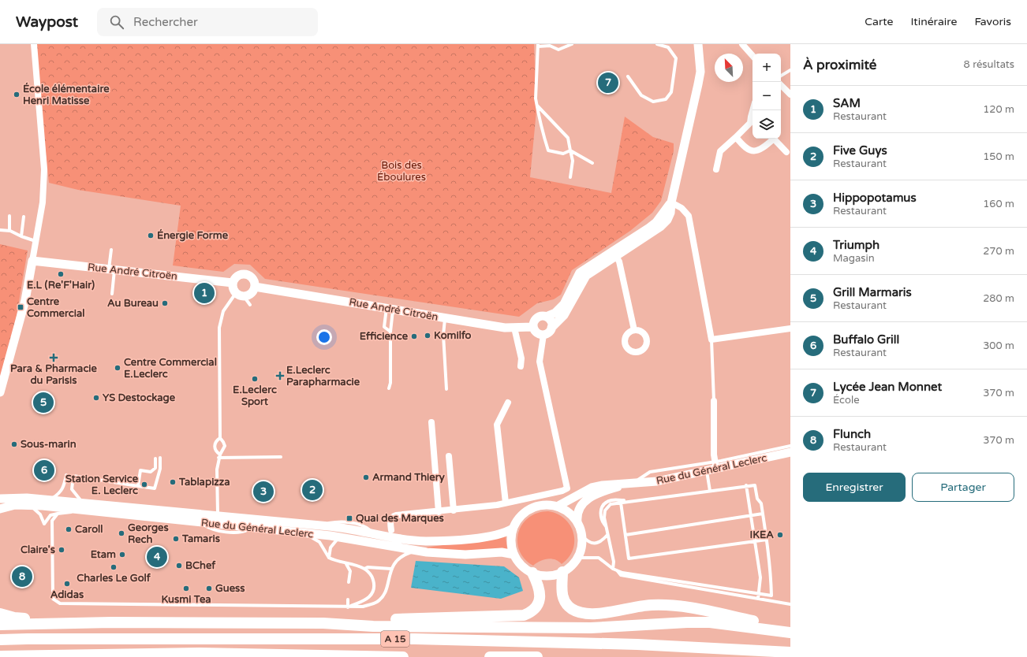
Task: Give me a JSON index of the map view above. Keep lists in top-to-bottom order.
{
  "streets": {
    "highway": ["A 15"],
    "main road": ["Rue André Citroën", "Rue du Général Leclerc"]
  },
  "parks": ["Bois des Éboulures"],
  "places": {
    "other": [
      "École élémentaire Henri Matisse",
      "Énergie Forme",
      "E.L (Re'F'Hair)",
      "Au Bureau",
      "Komilfo",
      "Efficience",
      "Centre Commercial E.Leclerc",
      "E.Leclerc Sport",
      "YS Destockage",
      "Sous-marin",
      "Armand Thiery",
      "Tablapizza",
      "Station Service E. Leclerc",
      "Caroll",
      "Georges Rech",
      "IKEA",
      "Tamaris",
      "Claire's",
      "Etam",
      "BChef",
      "Charles Le Golf",
      "Adidas",
      "Kusmi Tea",
      "Guess"
    ],
    "transit": ["Centre Commercial", "Quai des Marques"],
    "health": ["Para & Pharmacie du Parisis", "E.Leclerc Parapharmacie"]
  },
  "north": "top left",
  "page": {
    "header": "Waypost",
    "search": "Rechercher",
    "nav": ["Carte", "Itinéraire", "Favoris"],
    "heading": ["À proximité", "8 résultats"],
    "map_buttons": ["+", "−"],
    "pins": [
      "7",
      "1",
      "5",
      "6",
      "2",
      "3",
      "4",
      "8"
    ],
    "list": [
      {
        "mark": "1",
        "name": "SAM",
        "note": "Restaurant",
        "value": "120 m"
      },
      {
        "mark": "2",
        "name": "Five Guys",
        "note": "Restaurant",
        "value": "150 m"
      },
      {
        "mark": "3",
        "name": "Hippopotamus",
        "note": "Restaurant",
        "value": "160 m"
      },
      {
        "mark": "4",
        "name": "Triumph",
        "note": "Magasin",
        "value": "270 m"
      },
      {
        "mark": "5",
        "name": "Grill Marmaris",
        "note": "Restaurant",
        "value": "280 m"
      },
      {
        "mark": "6",
        "name": "Buffalo Grill",
        "note": "Restaurant",
        "value": "300 m"
      },
      {
        "mark": "7",
        "name": "Lycée Jean Monnet",
        "note": "École",
        "value": "370 m"
      },
      {
        "mark": "8",
        "name": "Flunch",
        "note": "Restaurant",
        "value": "370 m"
      }
    ],
    "buttons": ["Enregistrer", "Partager"]
  }
}
